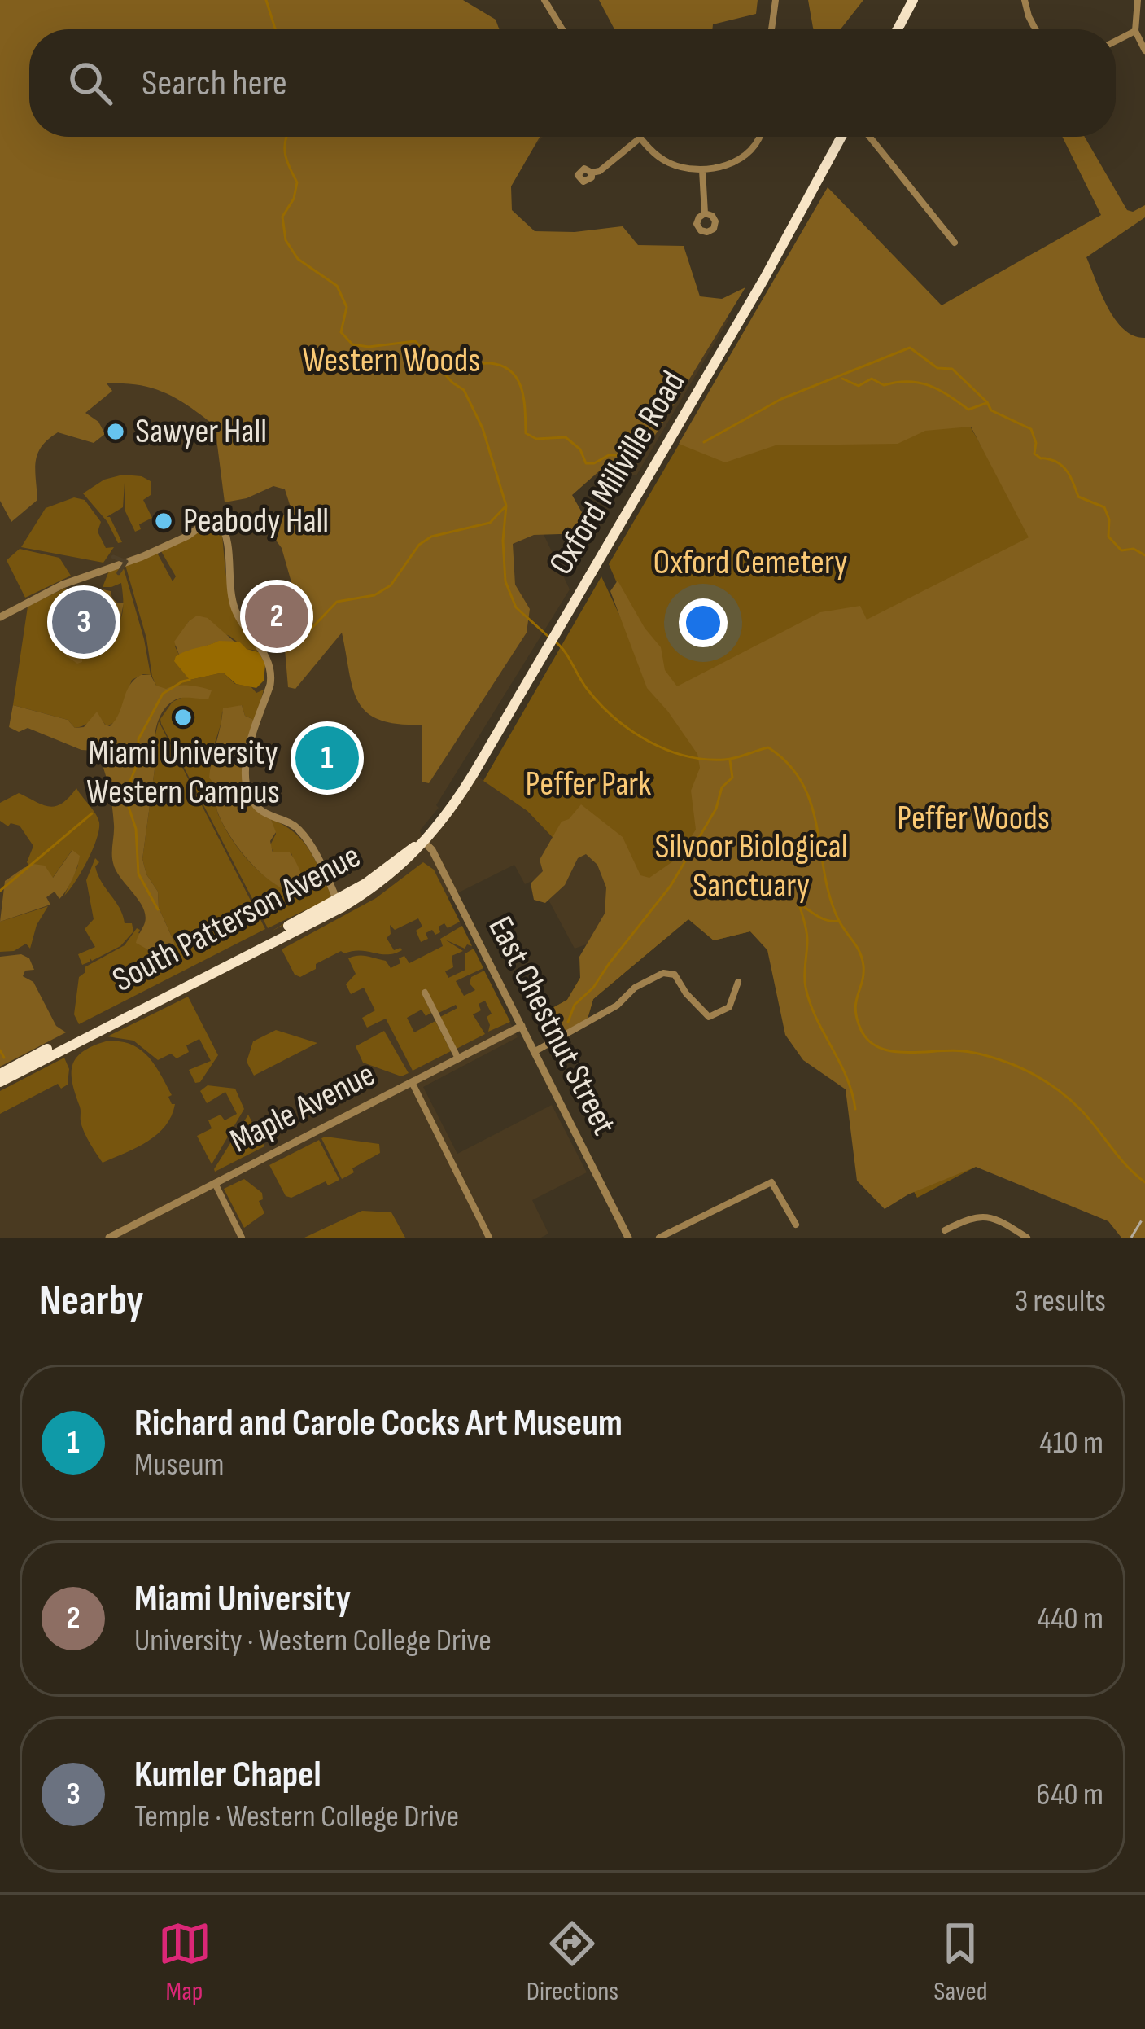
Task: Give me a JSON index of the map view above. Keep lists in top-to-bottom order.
{
  "streets": {
    "highway": ["Oxford Millville Road", "South Patterson Avenue"],
    "street": ["East Chestnut Street", "Maple Avenue"]
  },
  "crossings": [
    ["Oxford Millville Road", "South Patterson Avenue"],
    ["Oxford Millville Road", "East Chestnut Street"],
    ["South Patterson Avenue", "East Chestnut Street"],
    ["East Chestnut Street", "Maple Avenue"]
  ],
  "parks": [
    "Western Woods",
    "Oxford Cemetery",
    "Peffer Park",
    "Peffer Woods",
    "Silvoor Biological Sanctuary"
  ],
  "places": ["Sawyer Hall", "Peabody Hall", "Miami University Western Campus"],
  "page": {
    "search": "Search here",
    "pins": ["2", "3", "1"],
    "heading": ["Nearby", "3 results"],
    "list": [
      {
        "mark": "1",
        "name": "Richard and Carole Cocks Art Museum",
        "note": "Museum",
        "value": "410 m"
      },
      {
        "mark": "2",
        "name": "Miami University",
        "note": "University · Western College Drive",
        "value": "440 m"
      },
      {
        "mark": "3",
        "name": "Kumler Chapel",
        "note": "Temple · Western College Drive",
        "value": "640 m"
      }
    ],
    "nav": ["Map", "Directions", "Saved"]
  }
}
